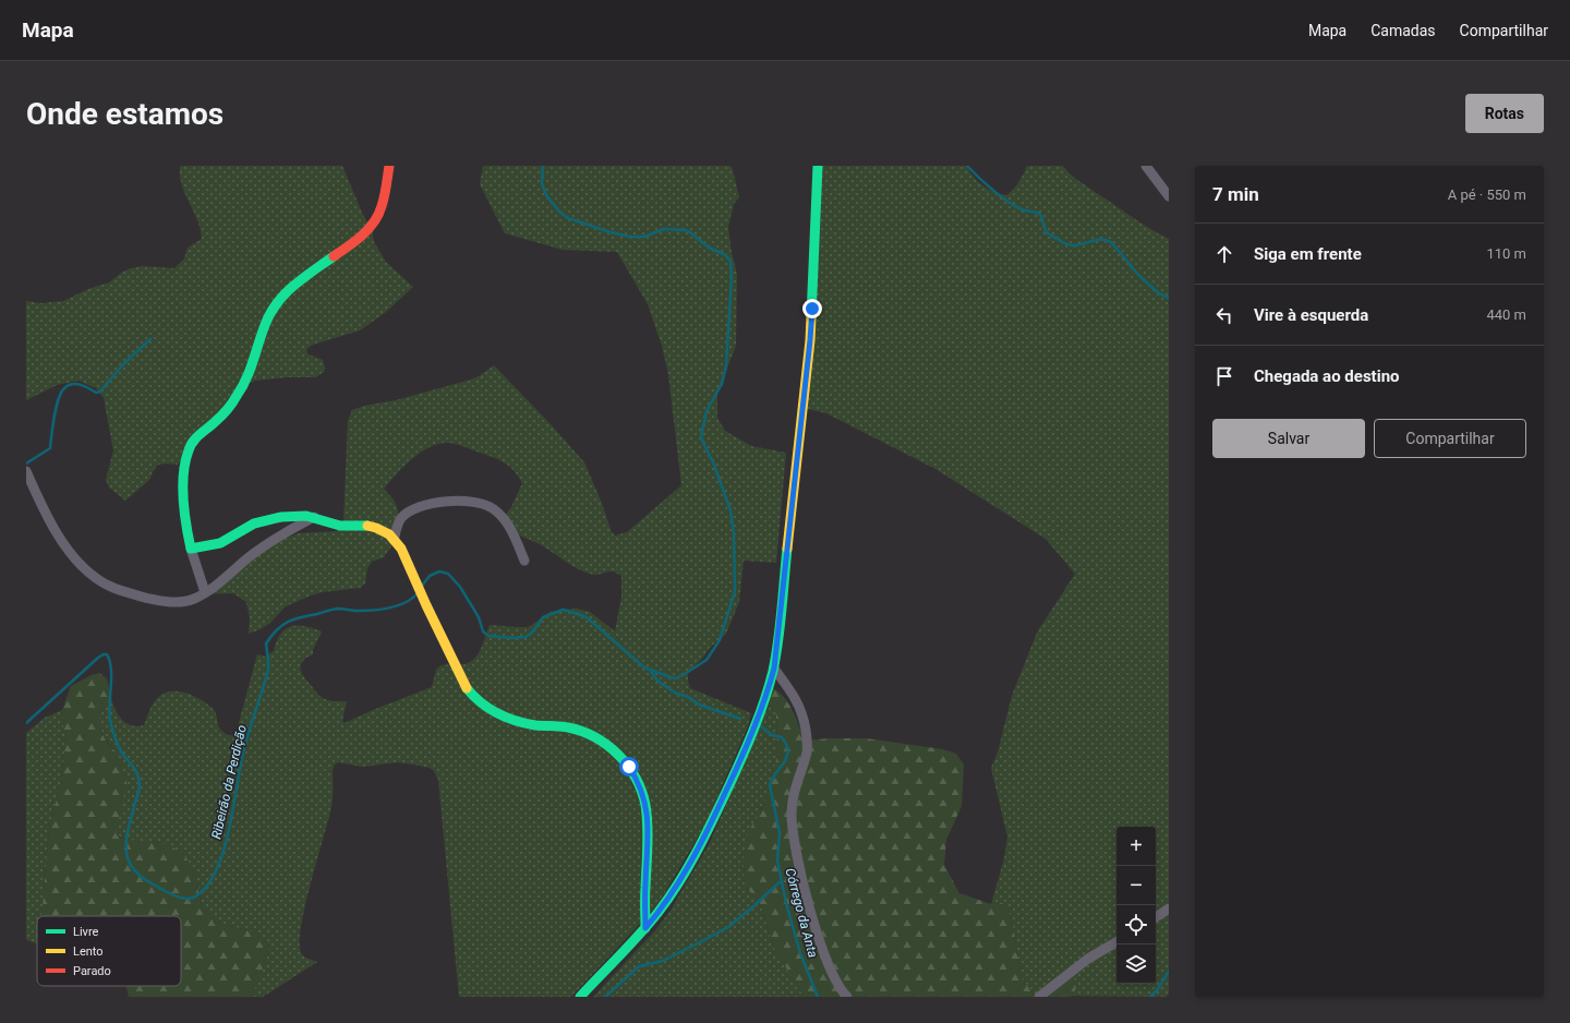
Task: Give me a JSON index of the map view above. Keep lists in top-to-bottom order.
{
  "water": ["Ribeirão da Perdição", "Córrego da Anta"],
  "legend": ["Livre", "Lento", "Parado"],
  "page": {
    "header": "Mapa",
    "nav": ["Mapa", "Camadas", "Compartilhar"],
    "buttons": [
      "Rotas",
      ["Salvar", "Compartilhar"]
    ],
    "title": "Onde estamos",
    "heading": ["7 min", "A pé · 550 m"],
    "list": [
      ["Siga em frente", "110 m"],
      ["Vire à esquerda", "440 m"],
      "Chegada ao destino"
    ],
    "map_buttons": ["+", "−"]
  }
}
